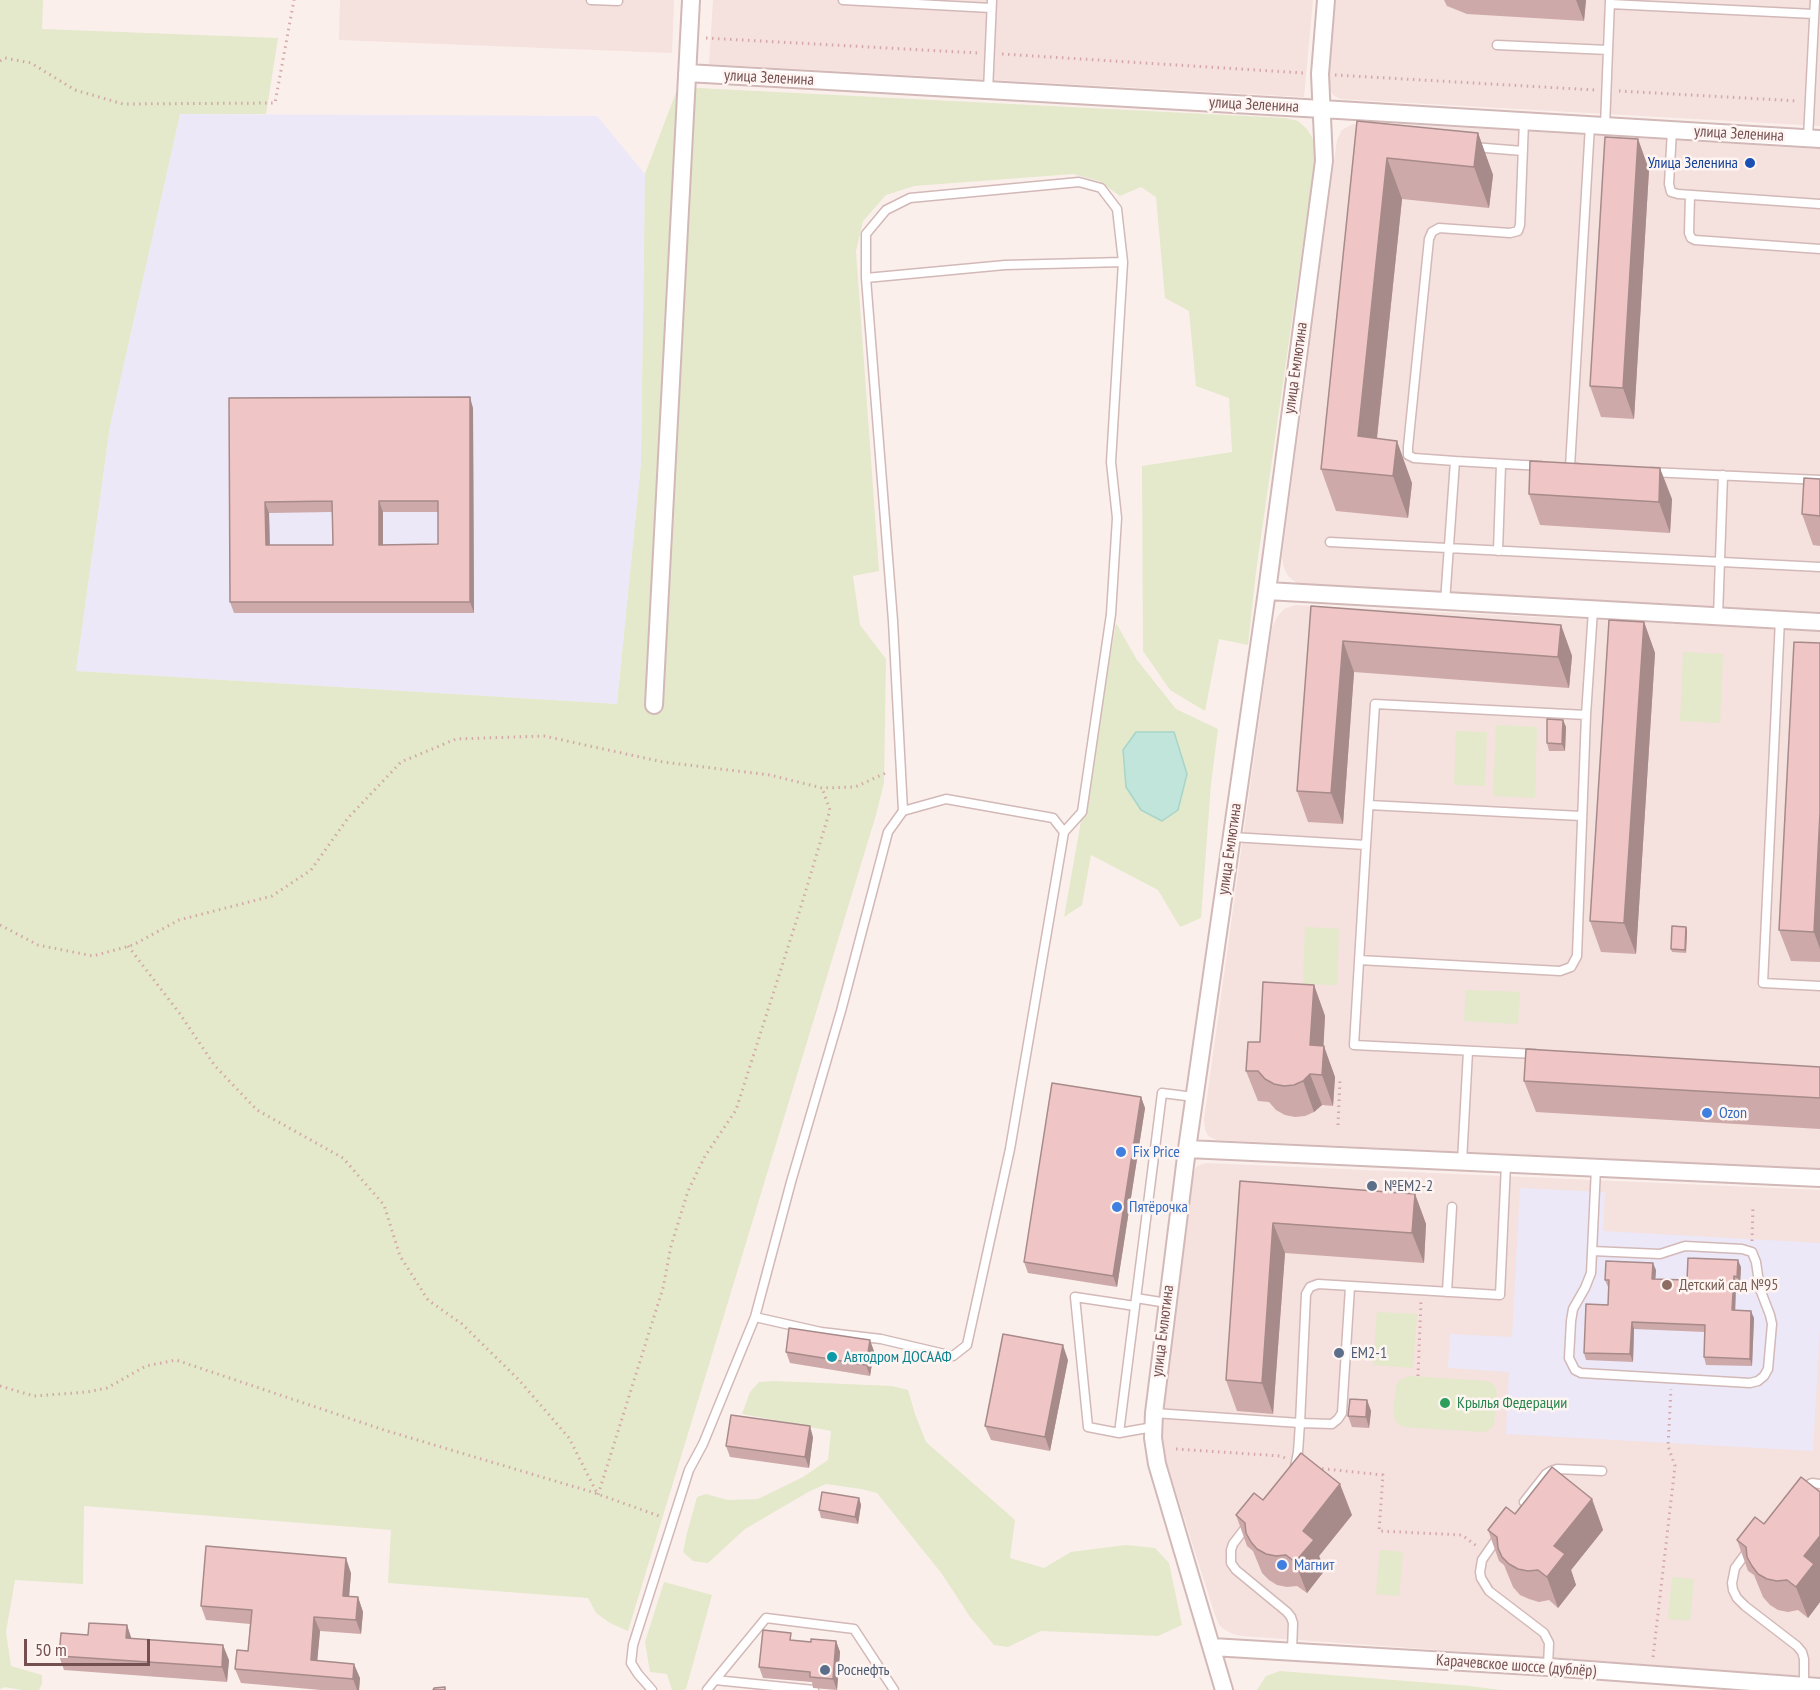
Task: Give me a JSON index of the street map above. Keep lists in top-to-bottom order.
{
  "streets": {
    "street": ["улица Зеленина", "улица Емлютина", "Карачевское шоссе (дублёр)"]
  },
  "crossings": [
    ["улица Зеленина", "улица Емлютина"],
    ["улица Емлютина", "Карачевское шоссе (дублёр)"]
  ],
  "places": [
    "Улица Зеленина",
    "Ozon",
    "Fix Price",
    "№ЕМ2-2",
    "Пятёрочка",
    "Детский сад №95",
    "ЕМ2-1",
    "Автодром ДОСААФ",
    "Крылья Федерации",
    "Магнит",
    "Роснефть"
  ],
  "scale_bar": "50 m"
}
